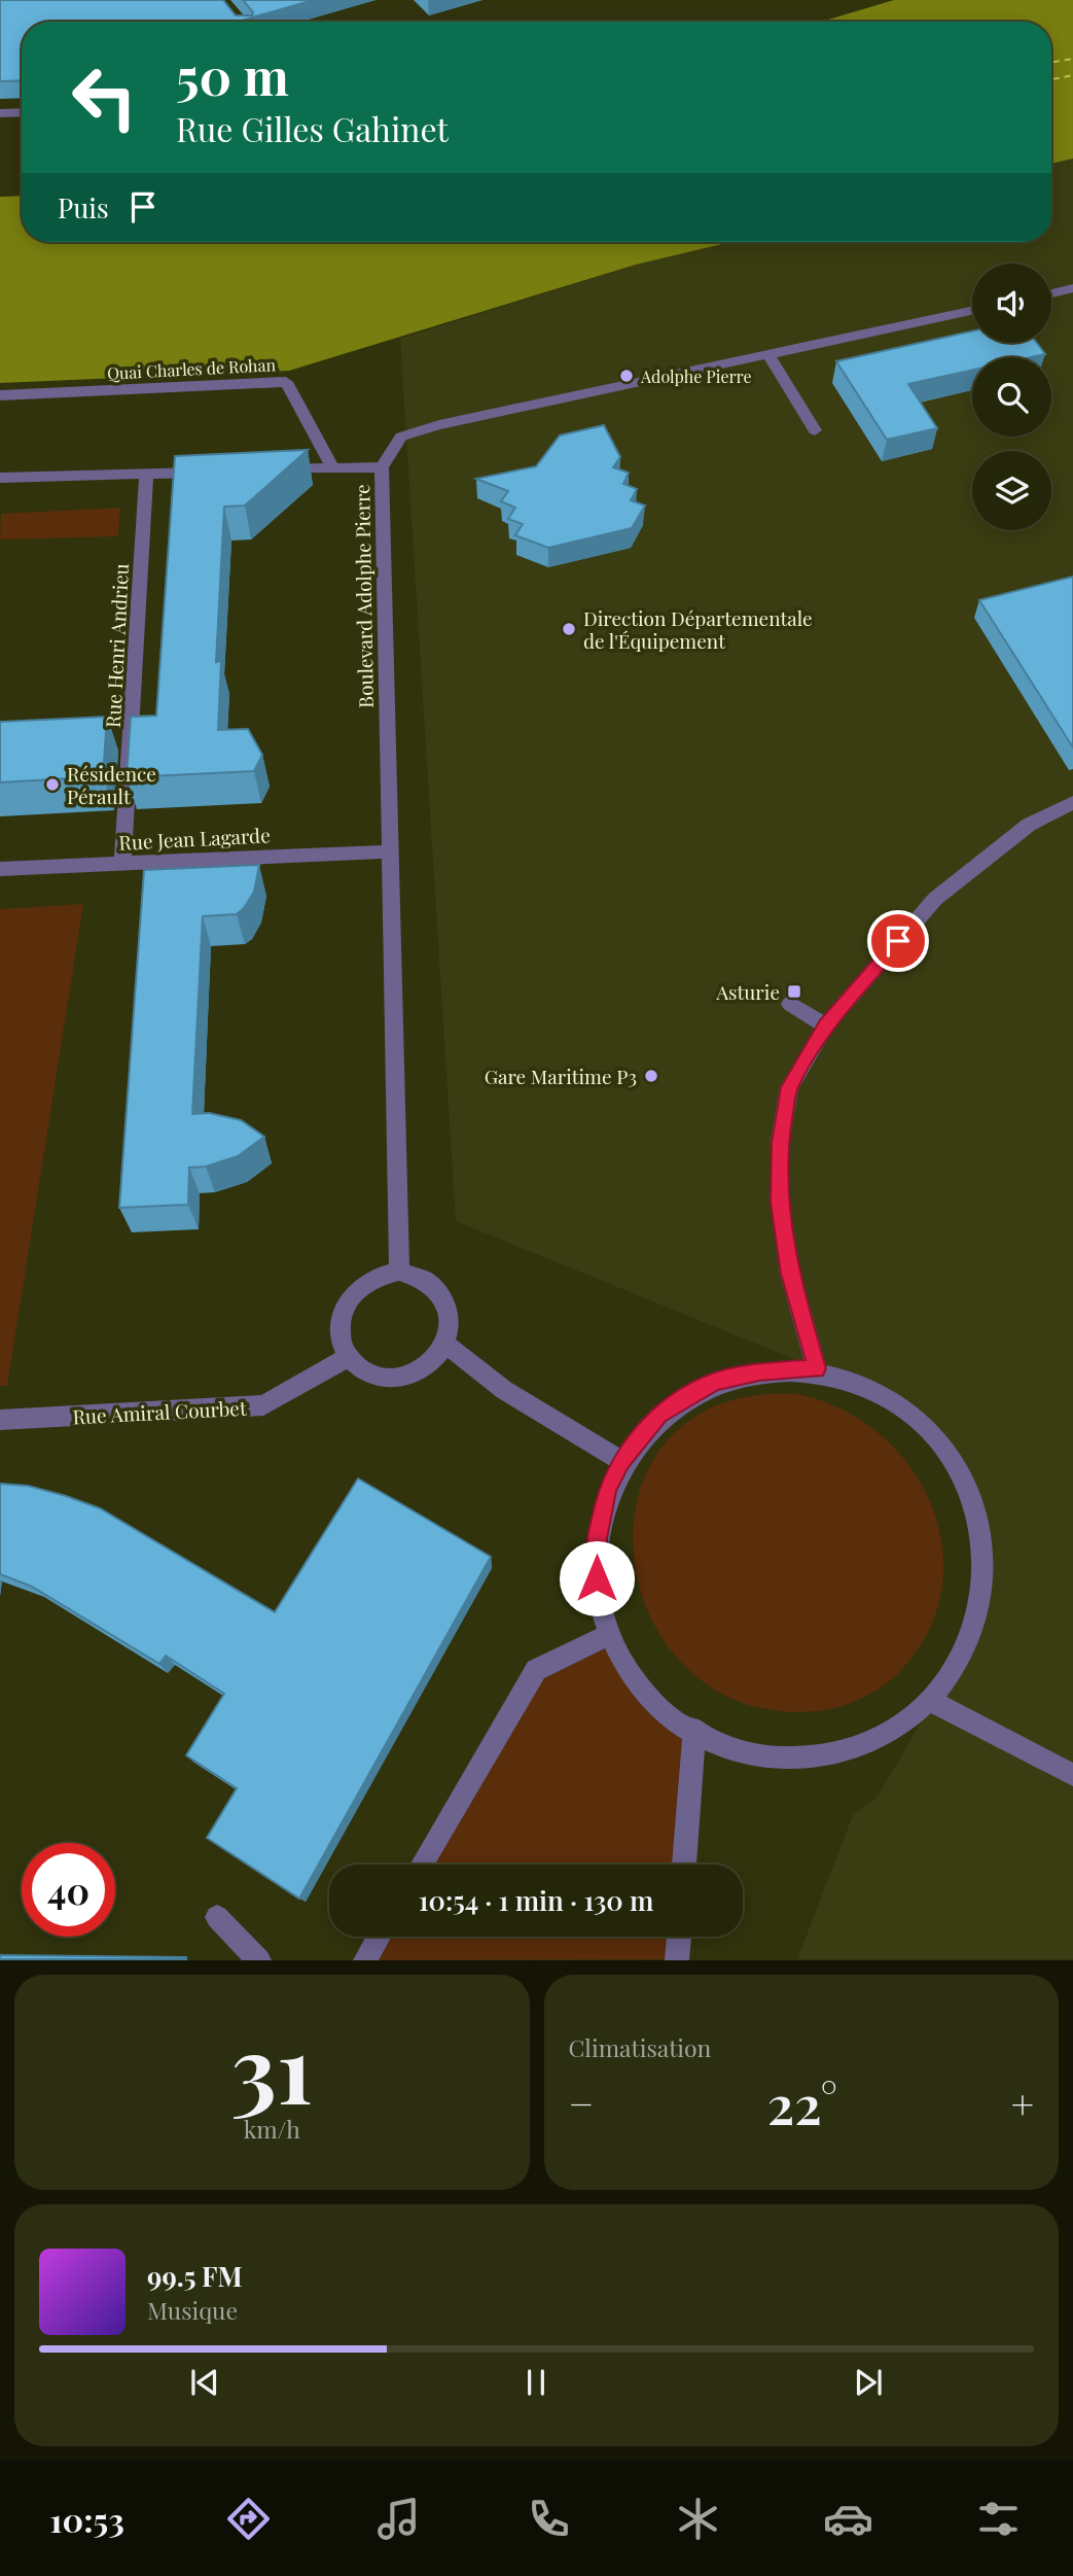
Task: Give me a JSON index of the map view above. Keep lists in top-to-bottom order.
{
  "streets": {
    "street": [
      "Quai Charles de Rohan",
      "Boulevard Adolphe Pierre",
      "Rue Henri Andrieu",
      "Rue Jean Lagarde",
      "Rue Amiral Courbet"
    ]
  },
  "crossings": [
    ["Boulevard Adolphe Pierre", "Rue Jean Lagarde"],
    ["Boulevard Adolphe Pierre", "Rue Amiral Courbet"],
    ["Rue Henri Andrieu", "Rue Jean Lagarde"]
  ],
  "places": {
    "other": [
      "Adolphe Pierre",
      "Direction Départementale de l'Équipement",
      "Résidence Pérault",
      "Gare Maritime P3"
    ],
    "transit": ["Asturie"]
  },
  "page": {
    "turn": ["50 m", "Rue Gilles Gahinet"],
    "then": "Puis",
    "limit": "40",
    "trip": "10:54 · 1 min · 130 m",
    "tile": [
      ["31", "km/h"],
      "Climatisation"
    ],
    "heat": ["−", "22°", "+"],
    "song": ["99.5 FM", "Musique"],
    "tabs": "10:53"
  }
}
